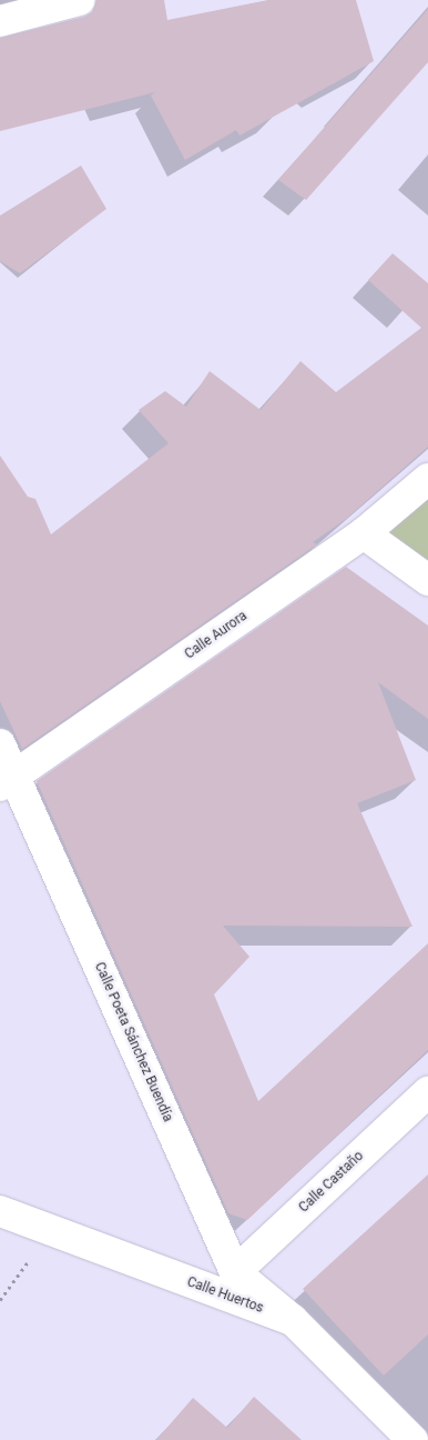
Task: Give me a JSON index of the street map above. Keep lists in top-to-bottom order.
{
  "streets": {
    "street": [
      "Calle Aurora",
      "Calle Poeta Sánchez Buendía",
      "Calle Castaño",
      "Calle Huertos"
    ]
  },
  "crossings": [
    ["Calle Aurora", "Calle Poeta Sánchez Buendía"],
    ["Calle Poeta Sánchez Buendía", "Calle Castaño"],
    ["Calle Poeta Sánchez Buendía", "Calle Huertos"]
  ]
}
